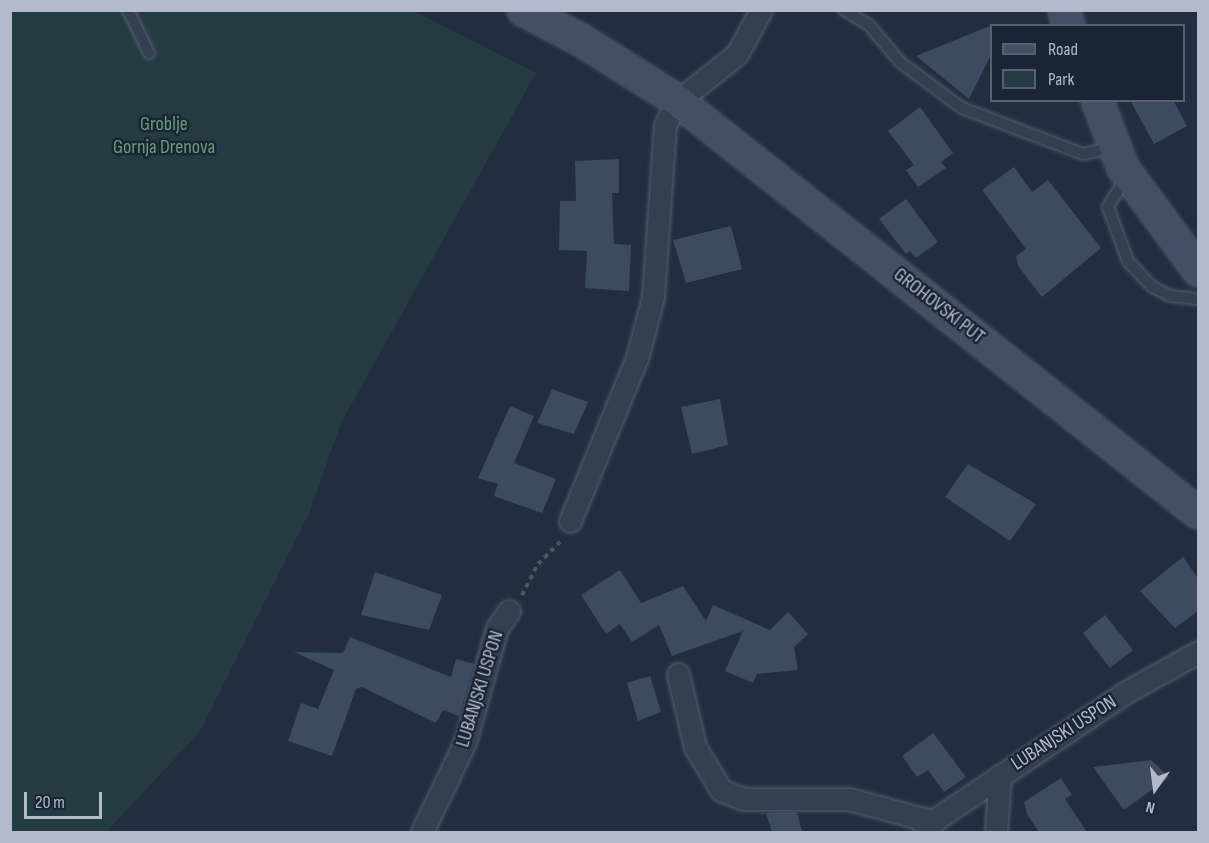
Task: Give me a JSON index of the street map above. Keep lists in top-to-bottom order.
{
  "streets": {
    "main road": ["GROHOVSKI PUT"],
    "street": ["LUBANJSKI USPON"]
  },
  "parks": ["Groblje Gornja Drenova"],
  "legend": ["Road", "Park"],
  "scale_bar": "20 m",
  "north": "bottom"
}
